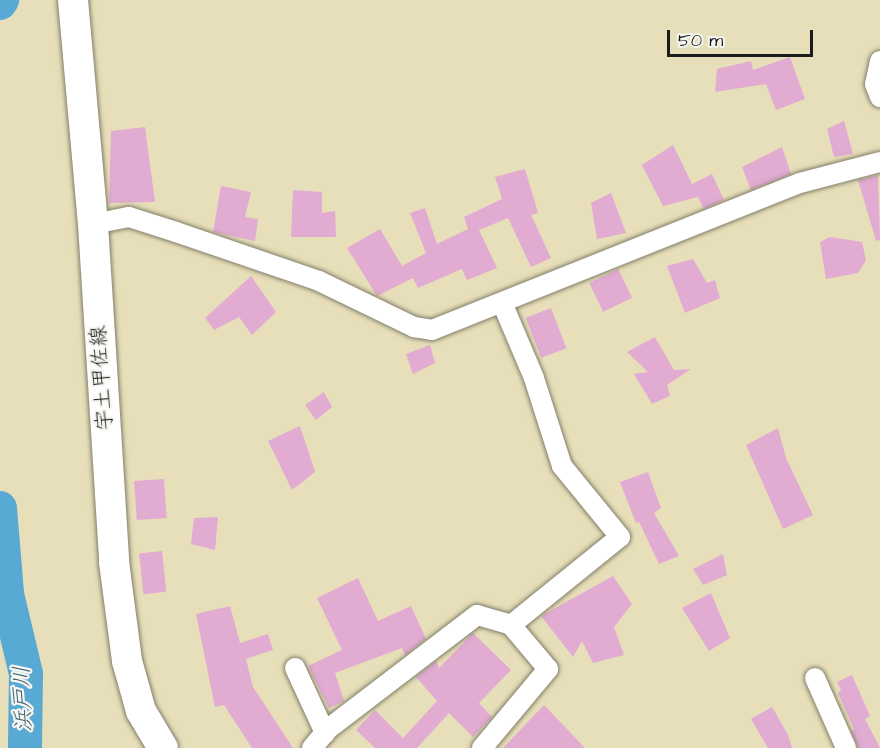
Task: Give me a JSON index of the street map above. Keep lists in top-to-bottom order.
{
  "streets": {
    "main road": ["宇土甲佐線"]
  },
  "water": ["浜戸川"],
  "scale_bar": "50 m"
}
